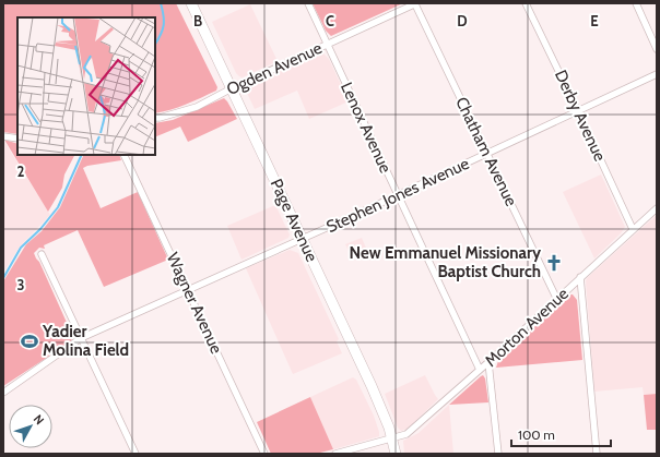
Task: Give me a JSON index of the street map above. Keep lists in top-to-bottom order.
{
  "streets": {
    "main road": ["Page Avenue"],
    "street": [
      "Ogden Avenue",
      "Derby Avenue",
      "Lenox Avenue",
      "Chatham Avenue",
      "Stephen Jones Avenue",
      "Wagner Avenue",
      "Morton Avenue"
    ]
  },
  "crossings": [
    ["Ogden Avenue", "Lenox Avenue"],
    ["Ogden Avenue", "Chatham Avenue"],
    ["Ogden Avenue", "Page Avenue"],
    ["Derby Avenue", "Stephen Jones Avenue"],
    ["Derby Avenue", "Morton Avenue"],
    ["Lenox Avenue", "Stephen Jones Avenue"],
    ["Lenox Avenue", "Morton Avenue"],
    ["Chatham Avenue", "Stephen Jones Avenue"],
    ["Chatham Avenue", "Morton Avenue"],
    ["Stephen Jones Avenue", "Page Avenue"],
    ["Stephen Jones Avenue", "Wagner Avenue"],
    ["Page Avenue", "Morton Avenue"]
  ],
  "places": {
    "church": ["New Emmanuel Missionary Baptist Church"],
    "sports": ["Yadier Molina Field"]
  },
  "scale_bar": "100 m",
  "north": "top right",
  "grid": {
    "columns": [
      "B",
      "C",
      "D",
      "E"
    ],
    "rows": ["2", "3"]
  }
}
